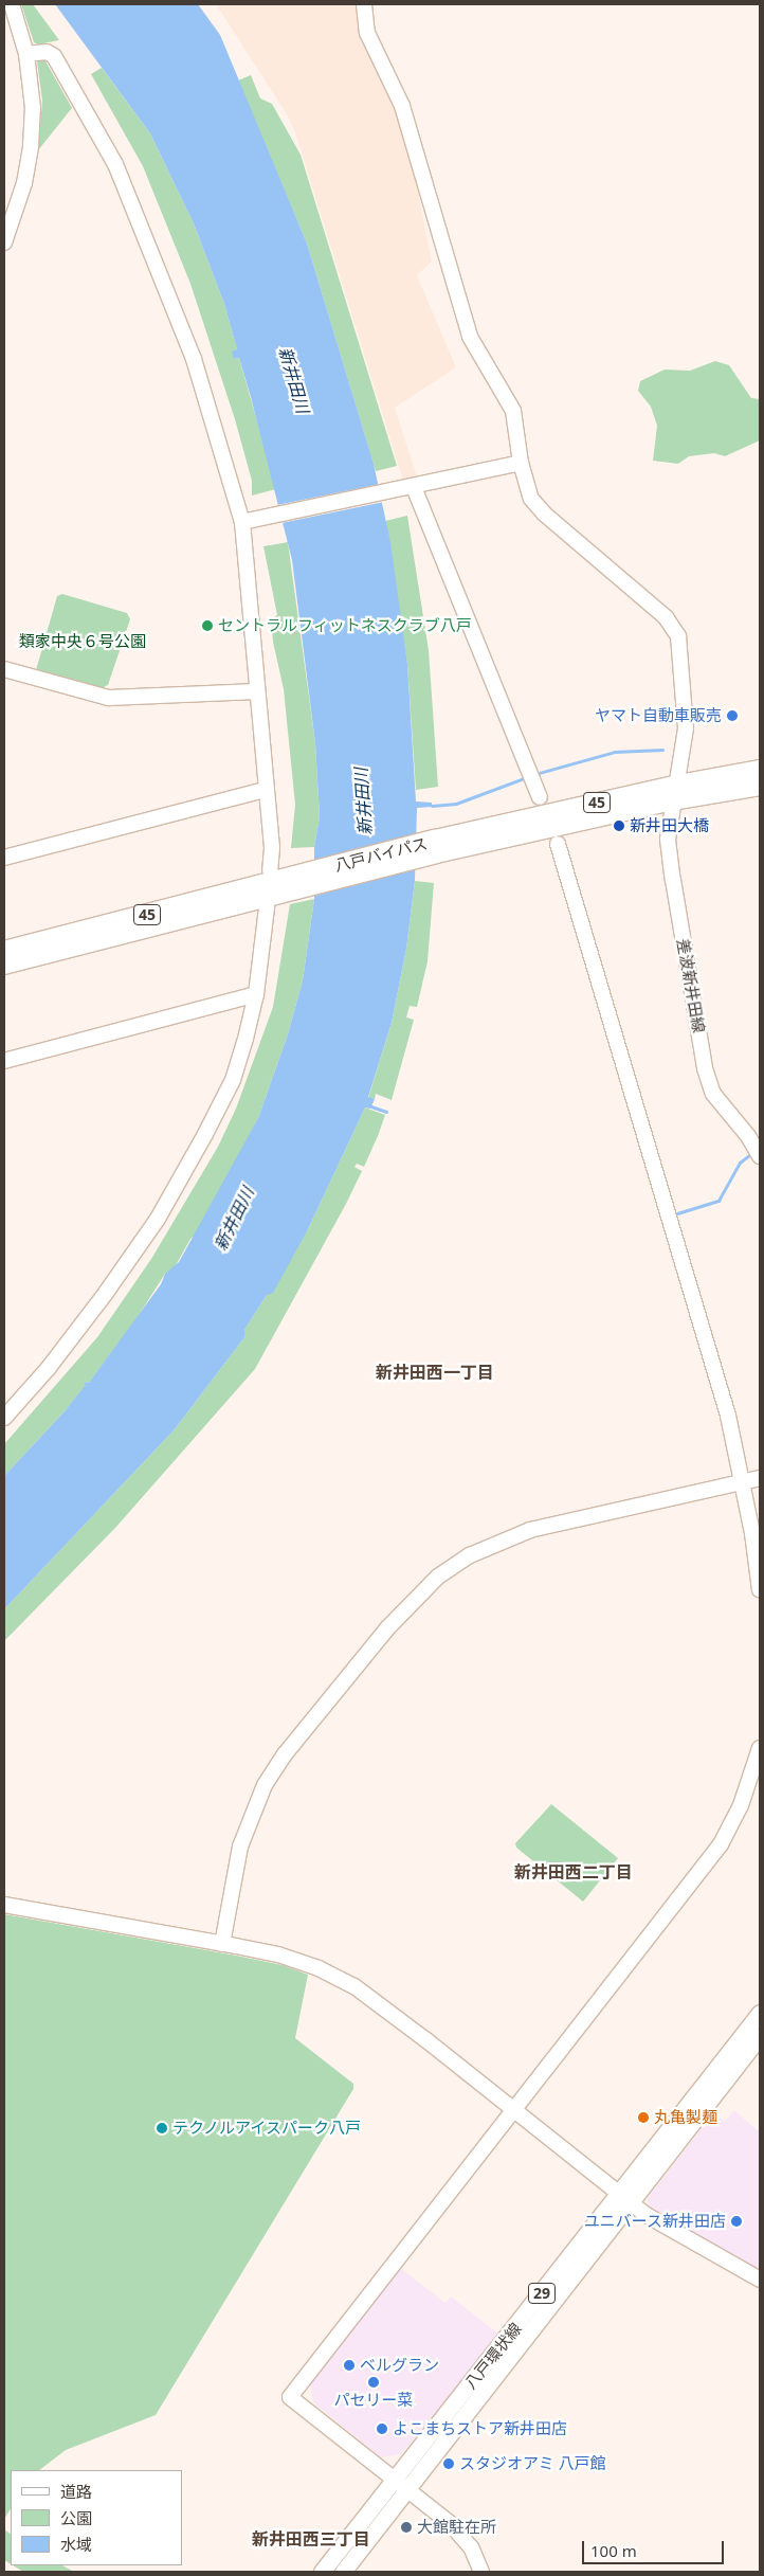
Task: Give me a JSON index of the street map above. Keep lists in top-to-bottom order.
{
  "streets": {
    "highway": ["45", "八戸バイパス"],
    "main road": ["29", "八戸環状線"],
    "street": ["差波新井田線"]
  },
  "crossings": [
    ["八戸バイパス", "差波新井田線"]
  ],
  "districts": ["新井田西一丁目", "新井田西二丁目", "新井田西三丁目"],
  "water": ["新井田川"],
  "parks": ["類家中央６号公園"],
  "places": [
    "セントラルフィットネスクラブ八戸",
    "ヤマト自動車販売",
    "新井田大橋",
    "丸亀製麺",
    "テクノルアイスパーク八戸",
    "ユニバース新井田店",
    "ベルグラン",
    "パセリー菜",
    "よこまちストア新井田店",
    "スタジオアミ 八戸館",
    "大館駐在所"
  ],
  "legend": ["道路", "公園", "水域"],
  "scale_bar": "100 m"
}
